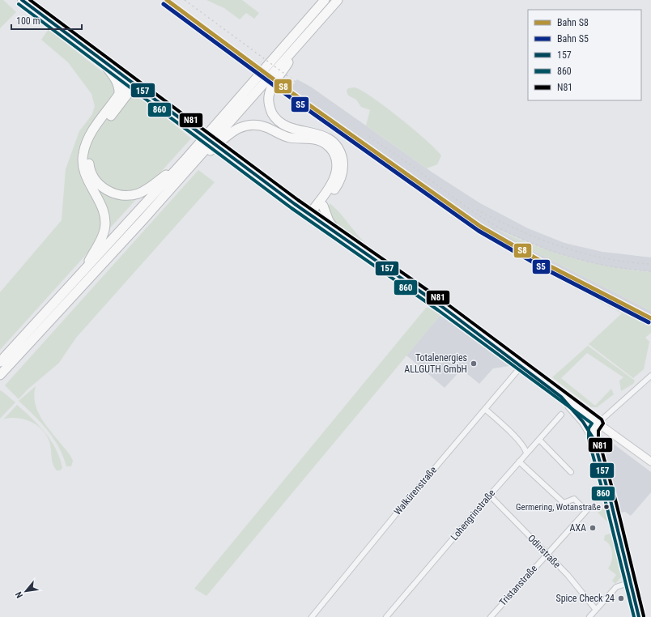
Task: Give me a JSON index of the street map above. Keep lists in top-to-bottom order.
{
  "streets": {
    "street": [
      "Walkürenstraße",
      "Lohengrinstraße",
      "Odinstraße",
      "Tristanstraße"
    ]
  },
  "crossings": [
    ["Lohengrinstraße", "Odinstraße"],
    ["Lohengrinstraße", "Tristanstraße"],
    ["Odinstraße", "Tristanstraße"]
  ],
  "places": [
    "Totalenergies ALLGUTH GmbH",
    "Germering, Wotanstraße",
    "AXA",
    "Spice Check 24"
  ],
  "lines": [
    "rail line S8",
    "transit line 157",
    "transit line N81",
    "rail line S5",
    "transit line 860"
  ],
  "legend": [
    "Bahn S8",
    "Bahn S5",
    "157",
    "860",
    "N81"
  ],
  "scale_bar": "100 m",
  "north": "bottom left"
}
